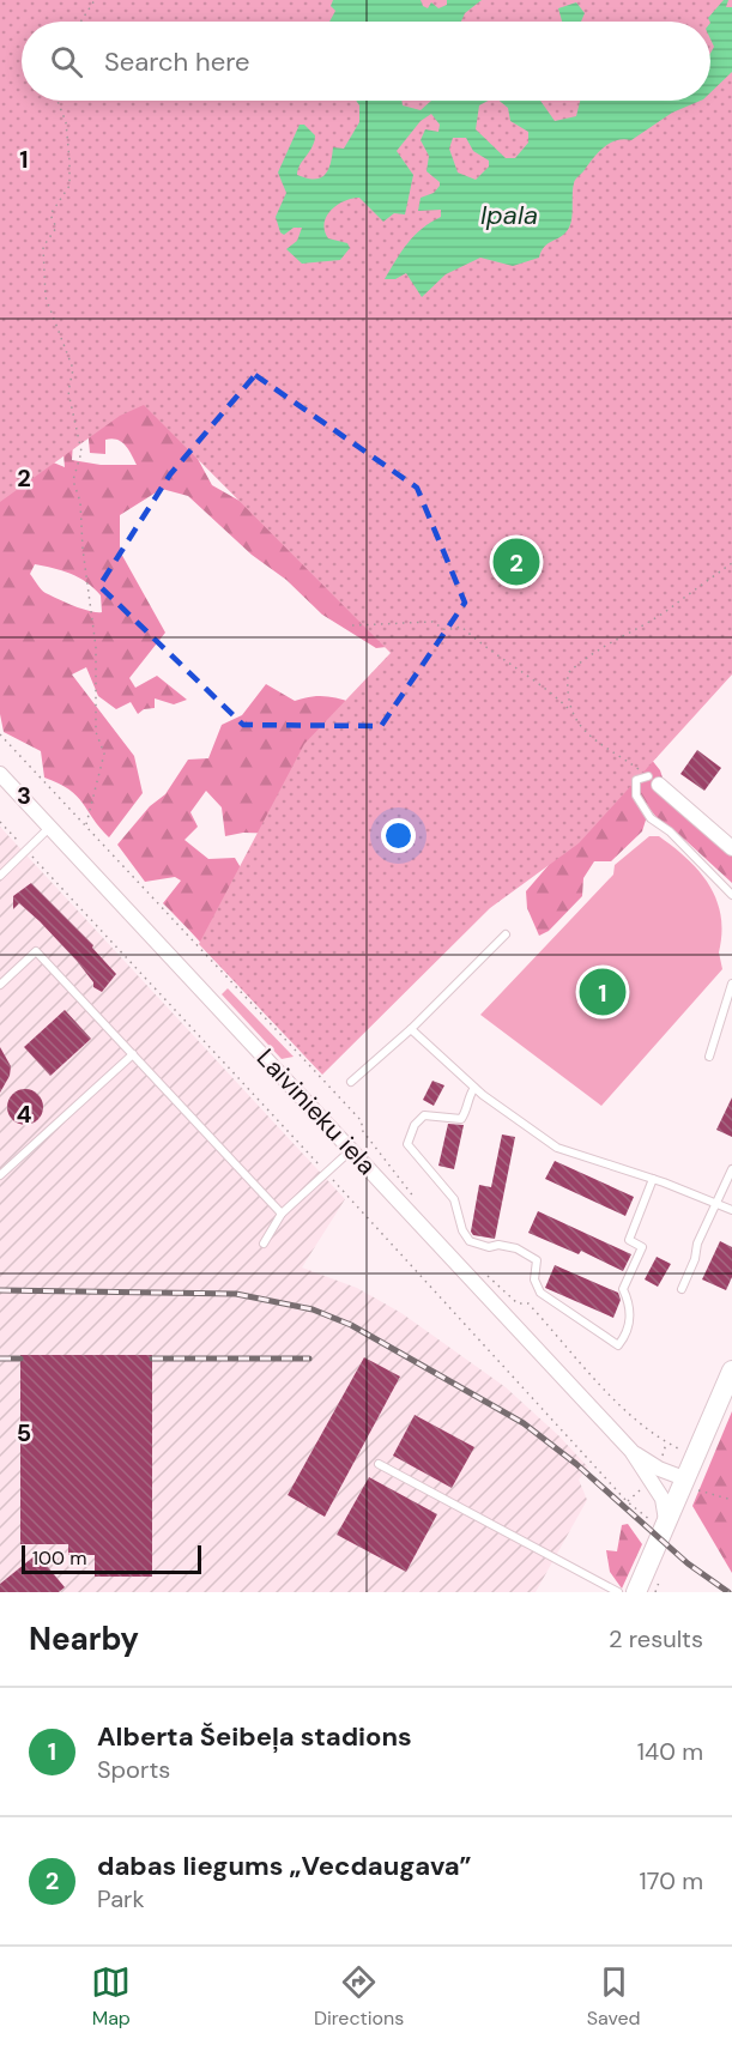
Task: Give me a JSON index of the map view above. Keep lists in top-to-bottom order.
{
  "streets": {
    "street": ["Laivinieku iela"]
  },
  "water": ["Ipala"],
  "scale_bar": "100 m",
  "page": {
    "search": "Search here",
    "pins": ["2", "1"],
    "scale": "100 m",
    "heading": ["Nearby", "2 results"],
    "list": [
      {
        "mark": "1",
        "name": "Alberta Šeibeļa stadions",
        "note": "Sports",
        "value": "140 m"
      },
      {
        "mark": "2",
        "name": "dabas liegums „Vecdaugava”",
        "note": "Park",
        "value": "170 m"
      }
    ],
    "nav": ["Map", "Directions", "Saved"]
  },
  "grid": {
    "rows": [
      "1",
      "2",
      "3",
      "4",
      "5"
    ]
  }
}
